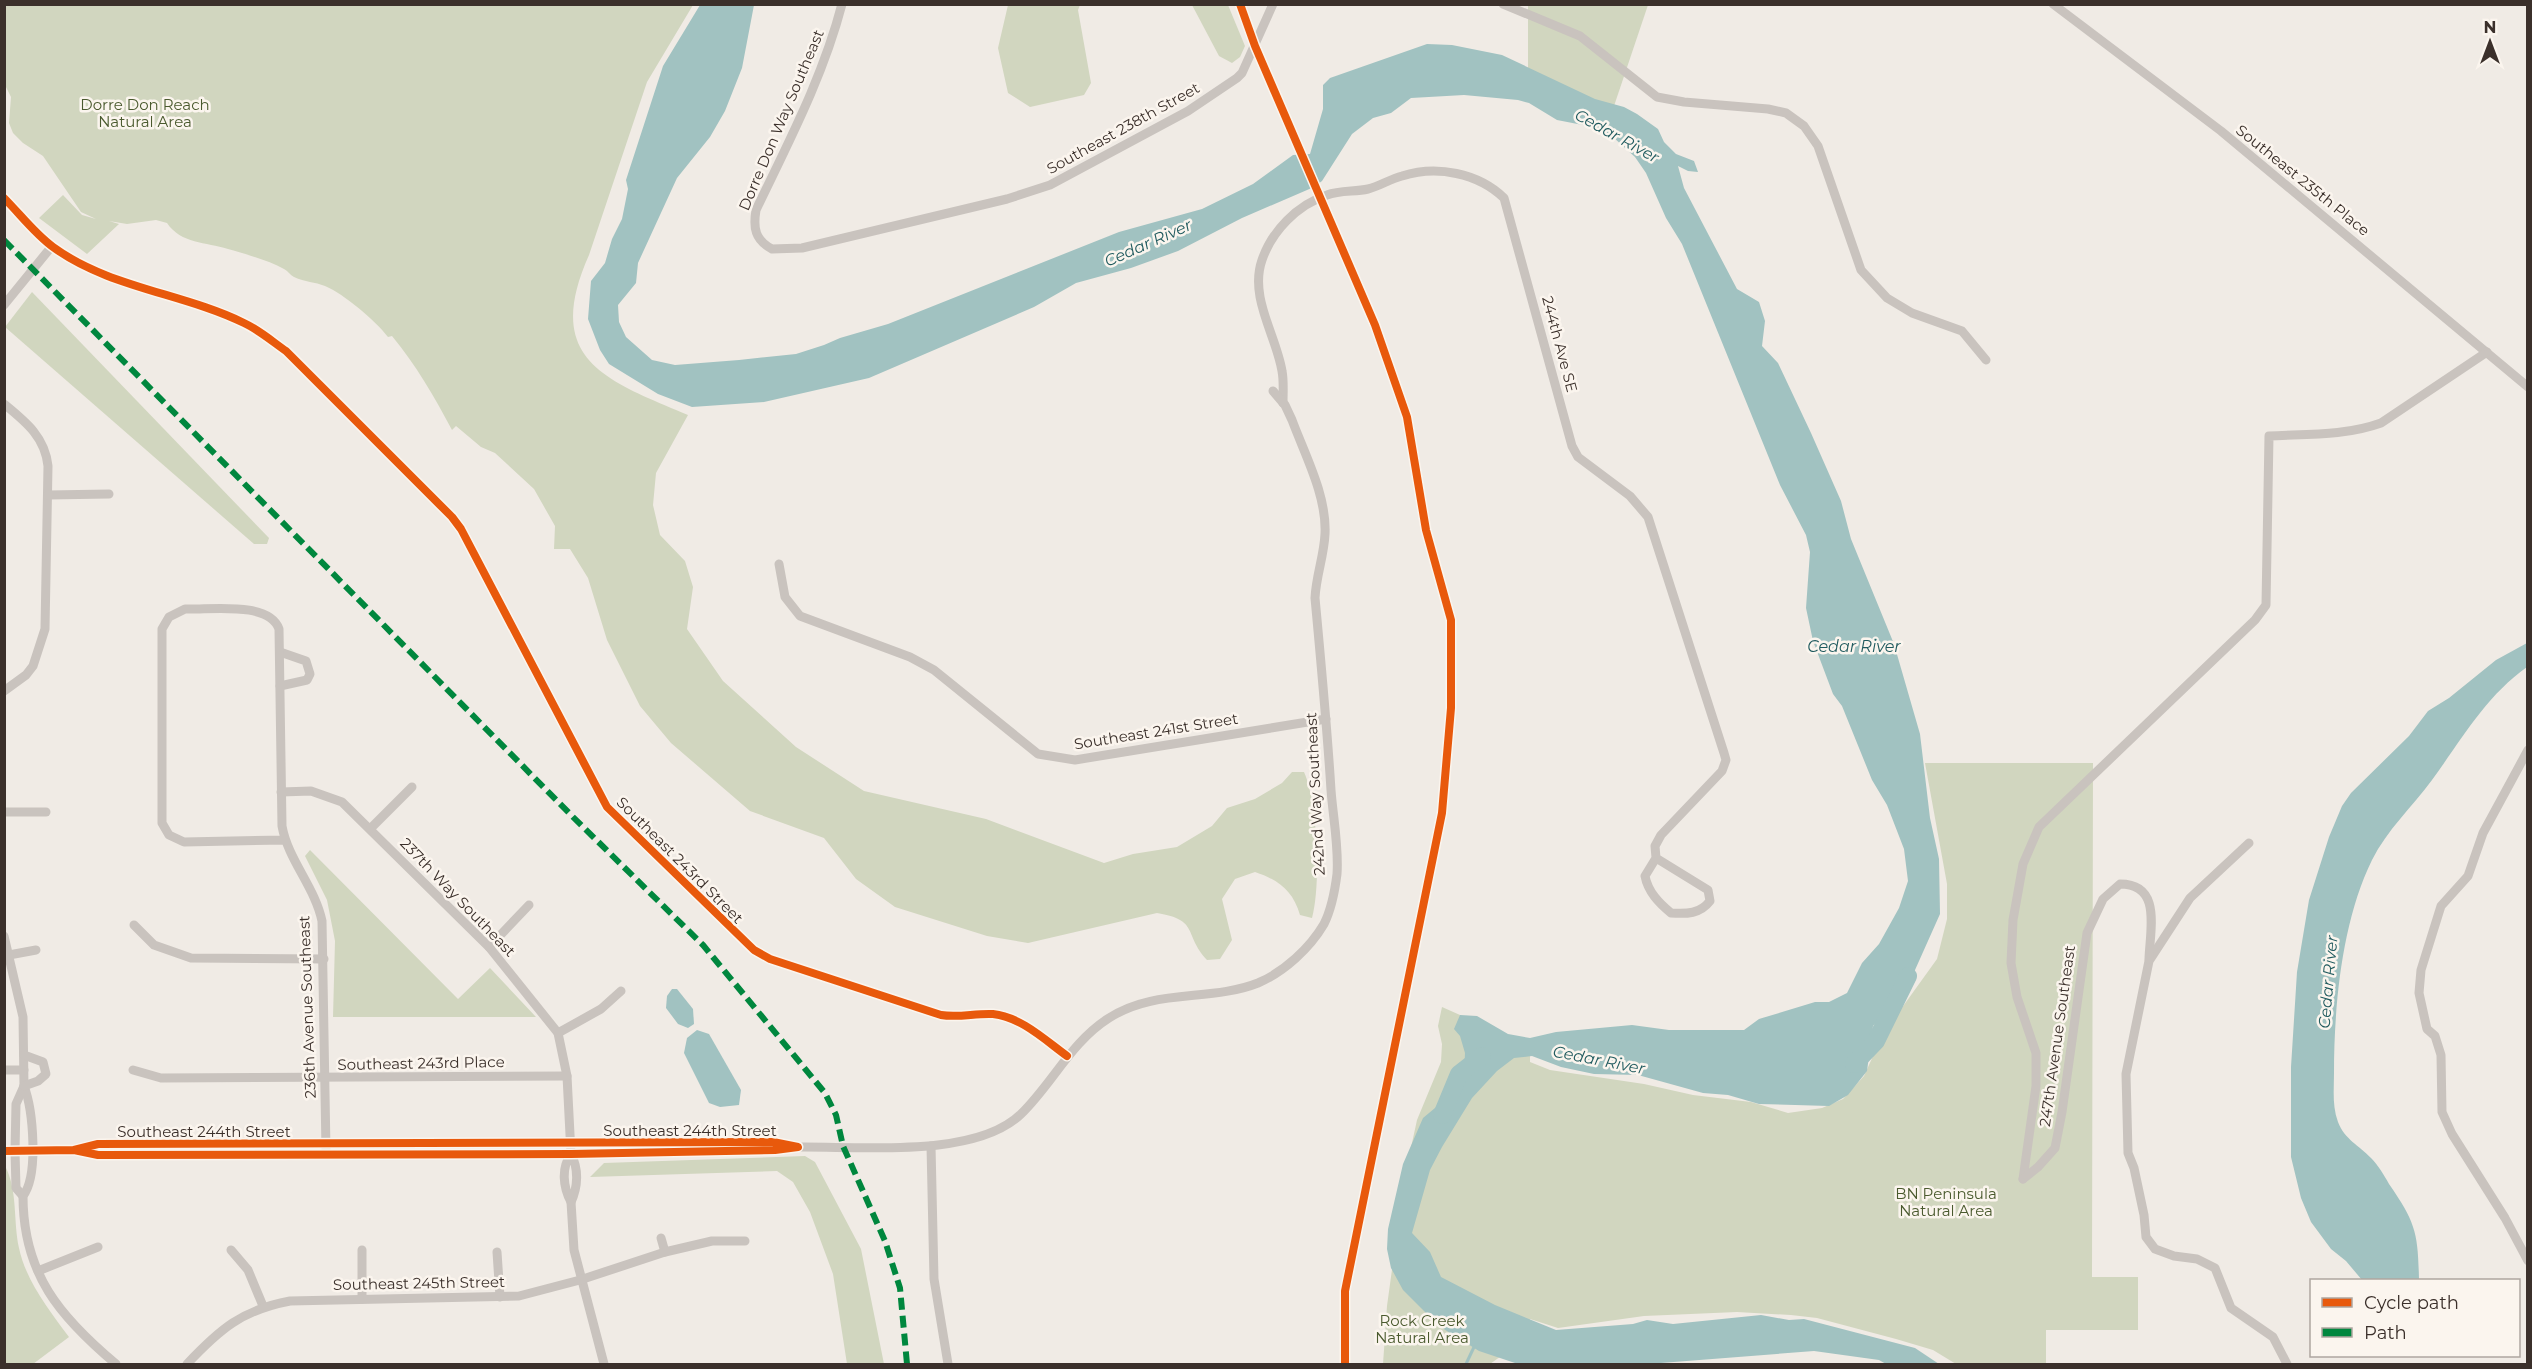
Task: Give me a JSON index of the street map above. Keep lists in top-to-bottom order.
{
  "streets": {
    "street": [
      "Dorre Don Way Southeast",
      "Southeast 238th Street",
      "Southeast 235th Place",
      "244th Ave SE",
      "Southeast 241st Street",
      "242nd Way Southeast",
      "Southeast 243rd Street",
      "237th Way Southeast",
      "236th Avenue Southeast",
      "247th Avenue Southeast",
      "Southeast 243rd Place",
      "Southeast 244th Street",
      "Southeast 245th Street"
    ]
  },
  "crossings": [
    ["Dorre Don Way Southeast", "Southeast 238th Street"],
    ["Southeast 235th Place", "247th Avenue Southeast"],
    ["244th Ave SE", "242nd Way Southeast"],
    ["Southeast 241st Street", "242nd Way Southeast"],
    ["242nd Way Southeast", "Southeast 243rd Street"],
    ["242nd Way Southeast", "Southeast 244th Street"],
    ["237th Way Southeast", "236th Avenue Southeast"],
    ["237th Way Southeast", "Southeast 243rd Place"],
    ["237th Way Southeast", "Southeast 244th Street"],
    ["237th Way Southeast", "Southeast 245th Street"],
    ["236th Avenue Southeast", "Southeast 243rd Place"],
    ["236th Avenue Southeast", "Southeast 244th Street"]
  ],
  "water": ["Cedar River"],
  "parks": ["Dorre Don Reach Natural Area", "BN Peninsula Natural Area", "Rock Creek Natural Area"],
  "legend": ["Cycle path", "Path"],
  "north": "top"
}
